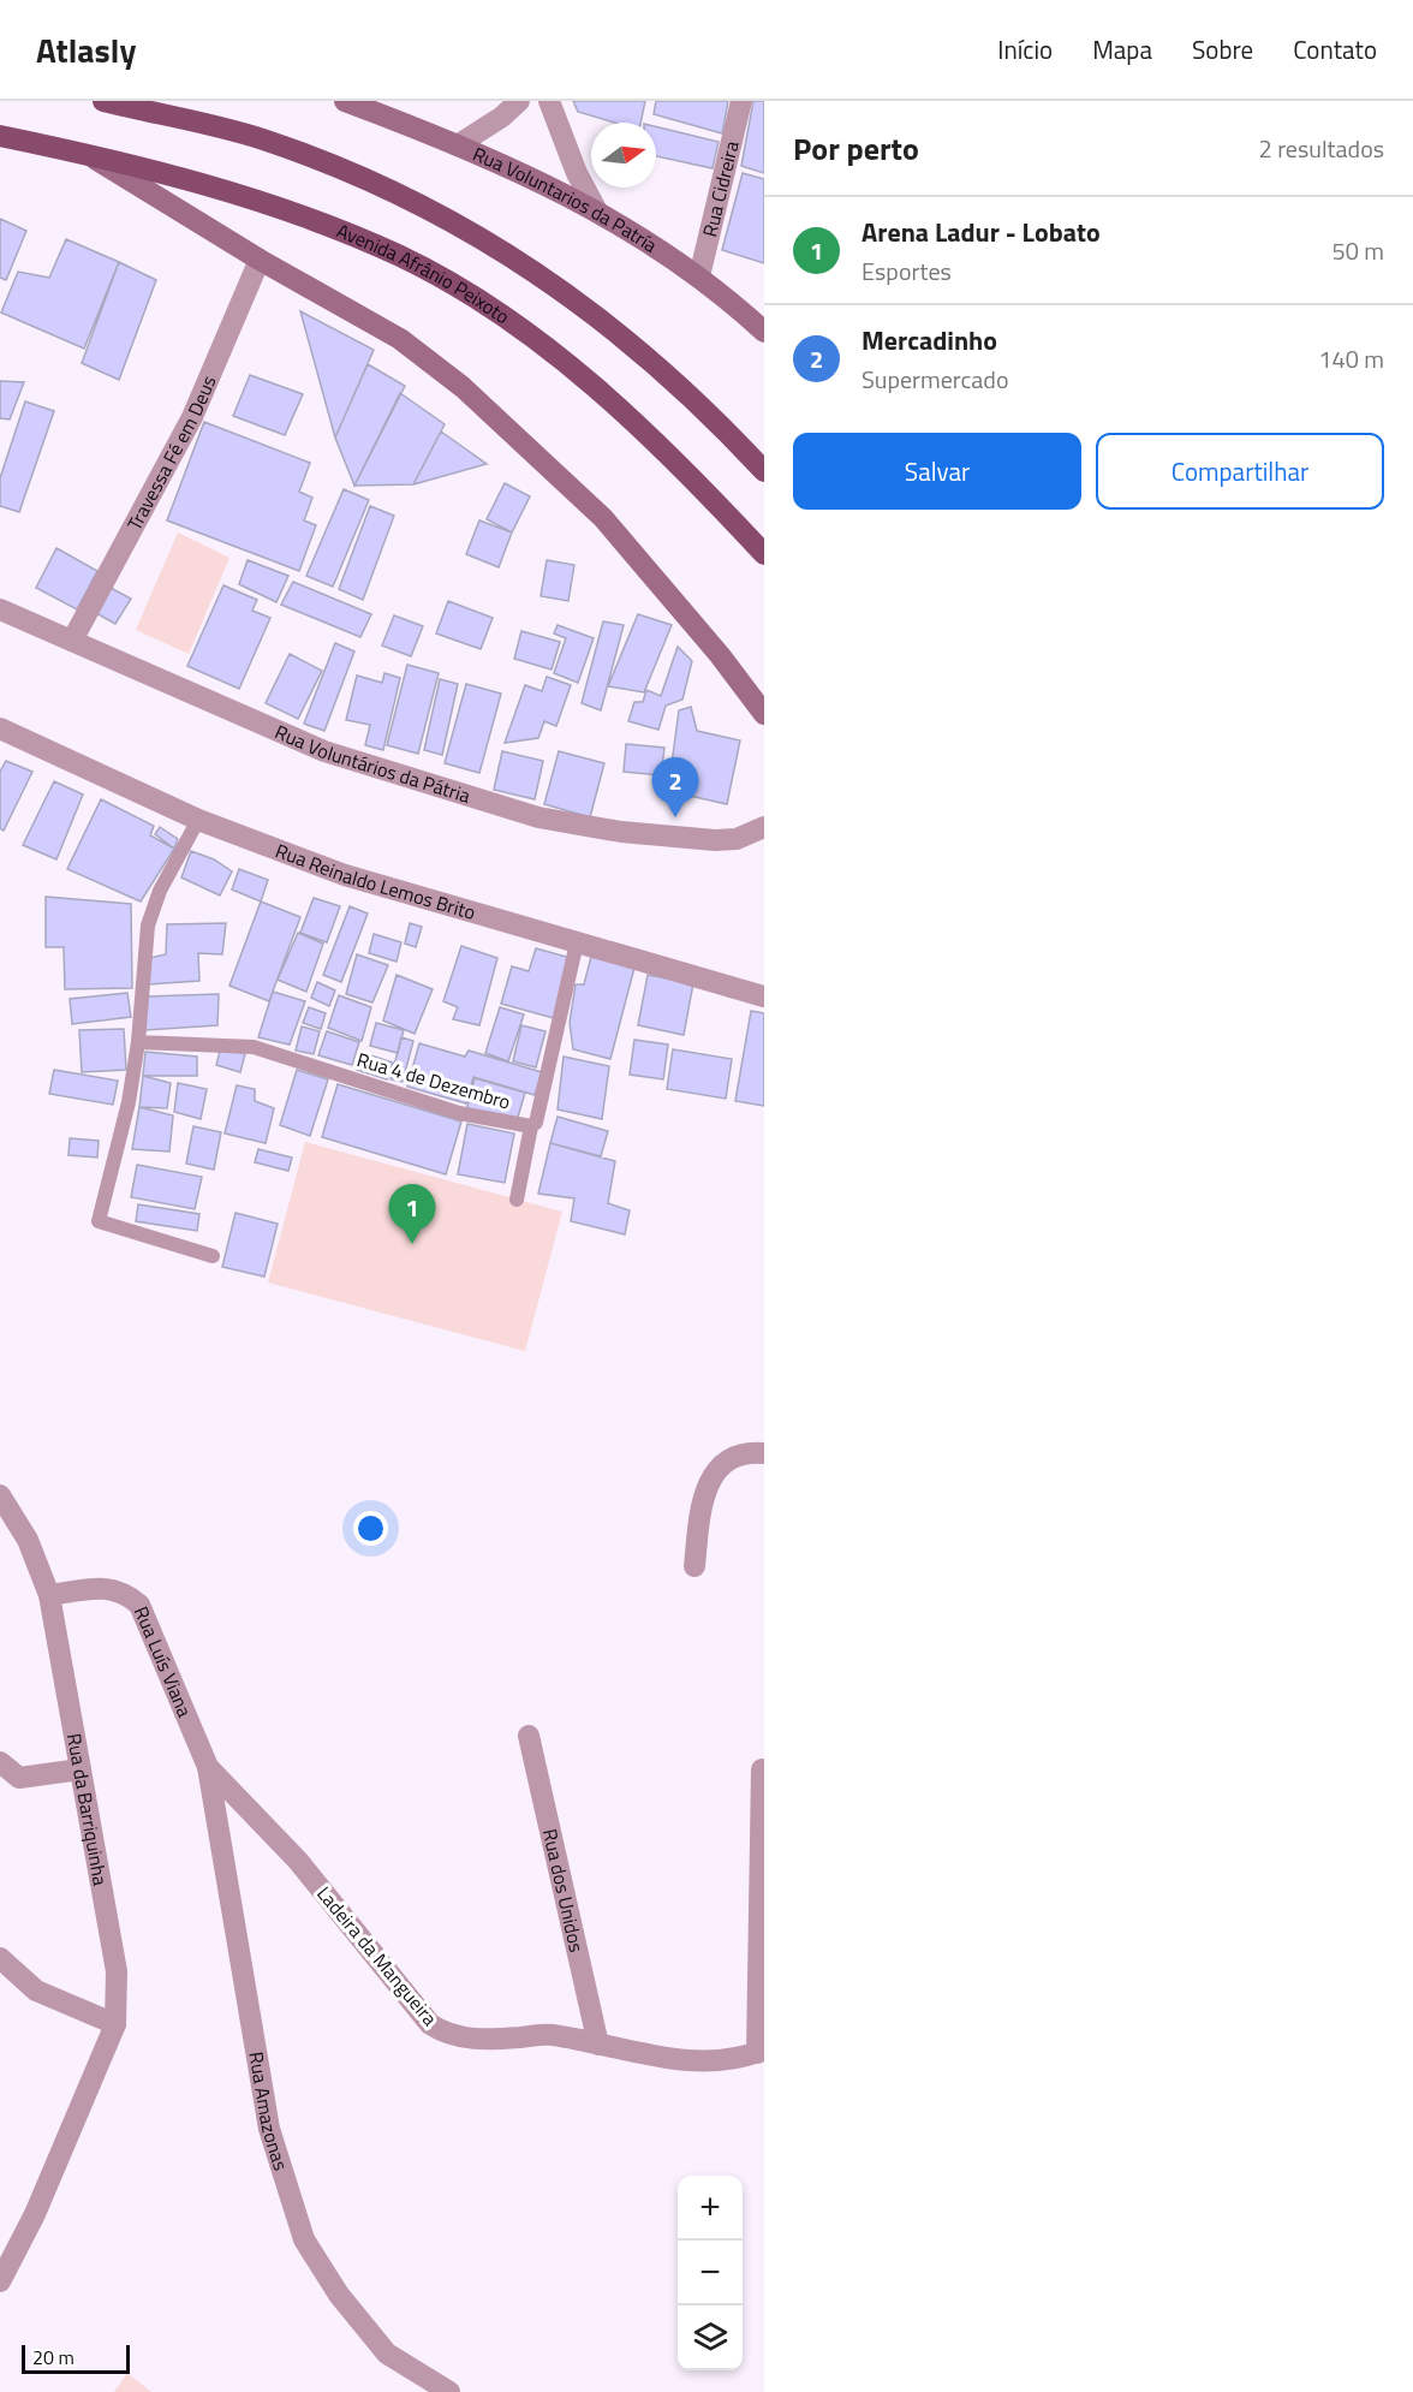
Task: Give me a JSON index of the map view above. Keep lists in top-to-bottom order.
{
  "streets": {
    "main road": ["Avenida Afrânio Peixoto"],
    "street": [
      "Rua Cidreira",
      "Rua Voluntarios da Patría",
      "Travessa Fé em Deus",
      "Rua Voluntários da Pátria",
      "Rua Reinaldo Lemos Brito",
      "Rua Luís Viana",
      "Rua da Barriquinha",
      "Rua dos Unidos",
      "Ladeira da Mangueira",
      "Rua Amazonas"
    ],
    "lane": ["Rua 4 de Dezembro"]
  },
  "crossings": [
    ["Rua Cidreira", "Rua Voluntarios da Patría"],
    ["Travessa Fé em Deus", "Rua Voluntários da Pátria"],
    ["Rua Reinaldo Lemos Brito", "Rua 4 de Dezembro"],
    ["Rua Luís Viana", "Rua da Barriquinha"],
    ["Rua Luís Viana", "Ladeira da Mangueira"],
    ["Rua Luís Viana", "Rua Amazonas"],
    ["Rua dos Unidos", "Ladeira da Mangueira"],
    ["Ladeira da Mangueira", "Rua Amazonas"]
  ],
  "scale_bar": "20 m",
  "north": "right",
  "page": {
    "header": "Atlasly",
    "nav": [
      "Início",
      "Mapa",
      "Sobre",
      "Contato"
    ],
    "heading": ["Por perto", "2 resultados"],
    "list": [
      {
        "mark": "1",
        "name": "Arena Ladur - Lobato",
        "note": "Esportes",
        "value": "50 m"
      },
      {
        "mark": "2",
        "name": "Mercadinho",
        "note": "Supermercado",
        "value": "140 m"
      }
    ],
    "buttons": ["Salvar", "Compartilhar"],
    "pins": ["2", "1"],
    "map_buttons": ["+", "−"],
    "scale": "20 m"
  }
}
